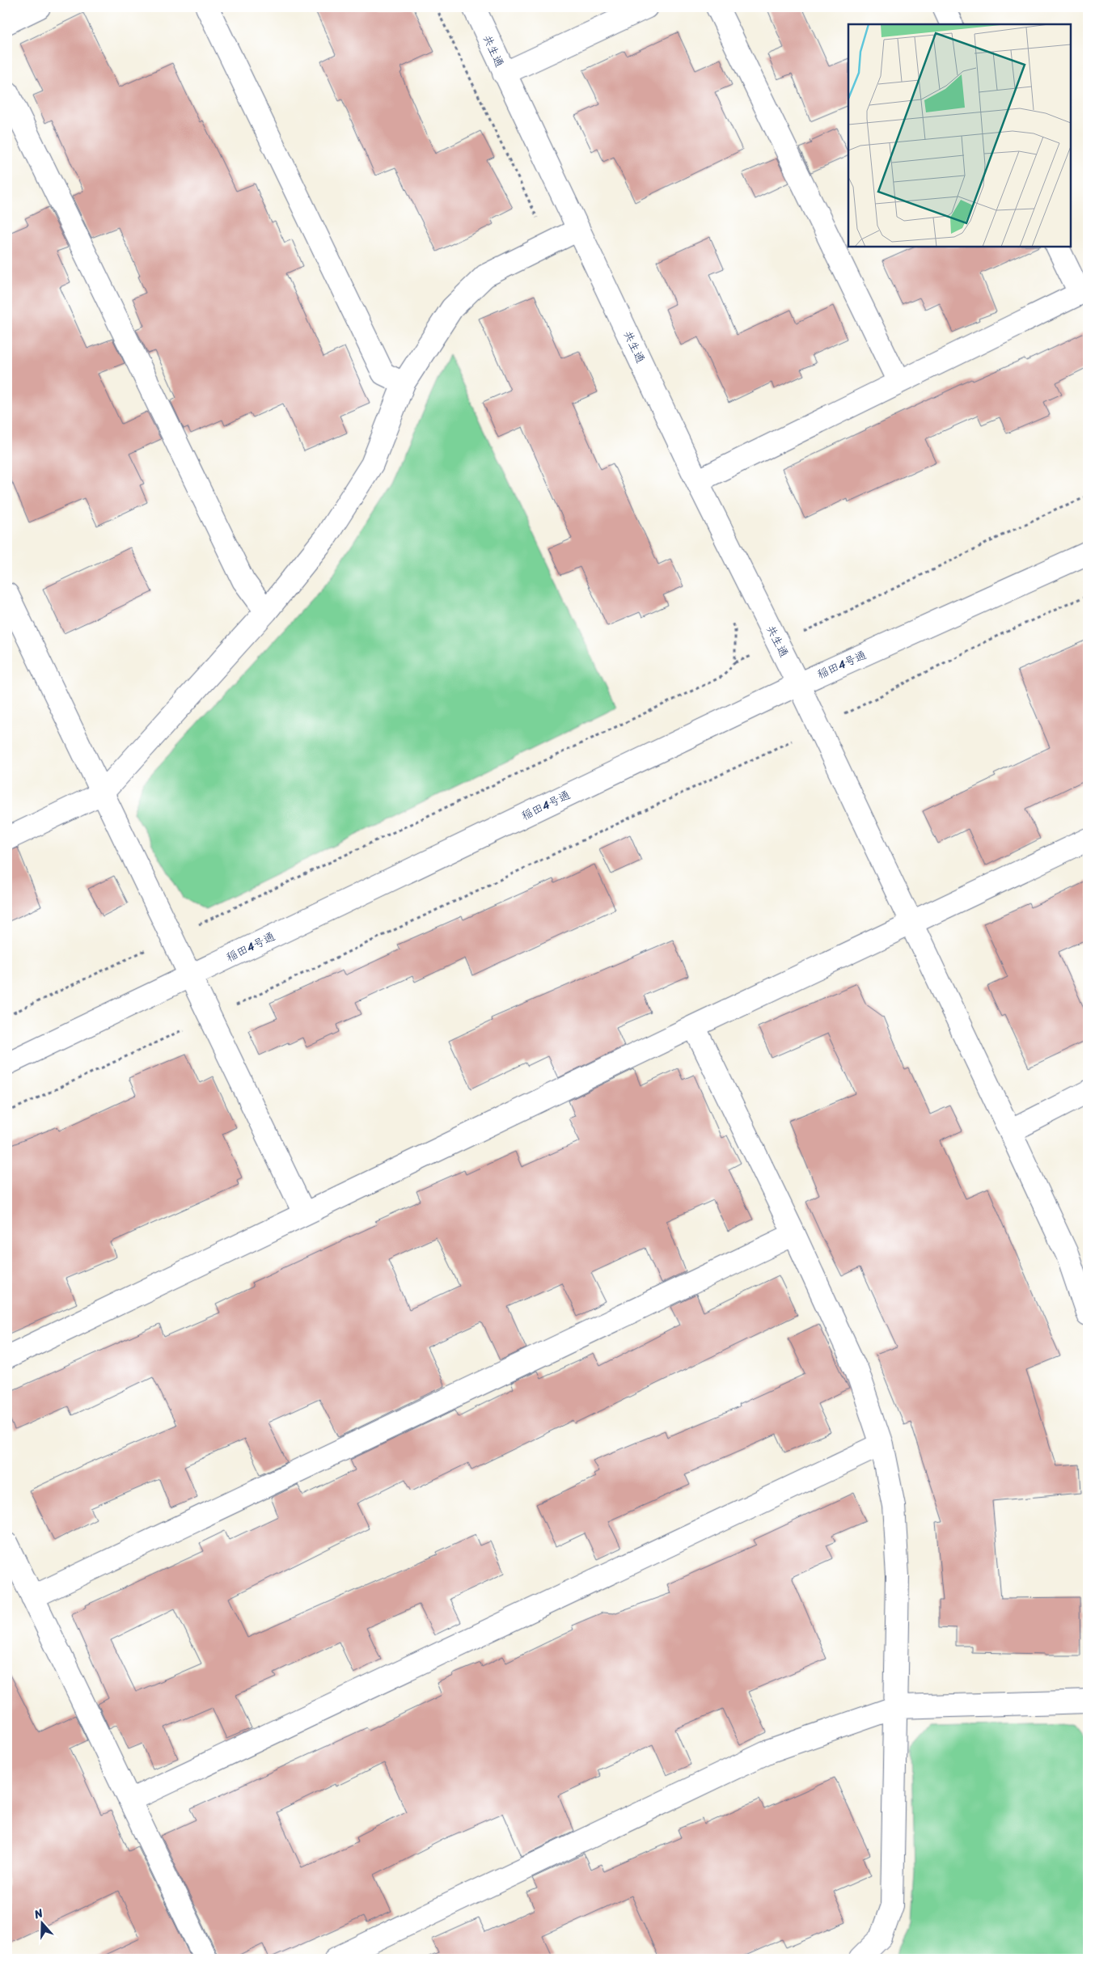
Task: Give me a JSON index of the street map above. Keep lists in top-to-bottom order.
{
  "streets": {
    "street": ["共生通", "稲田4号通"]
  },
  "crossings": [
    ["共生通", "稲田4号通"]
  ],
  "north": "top"
}
